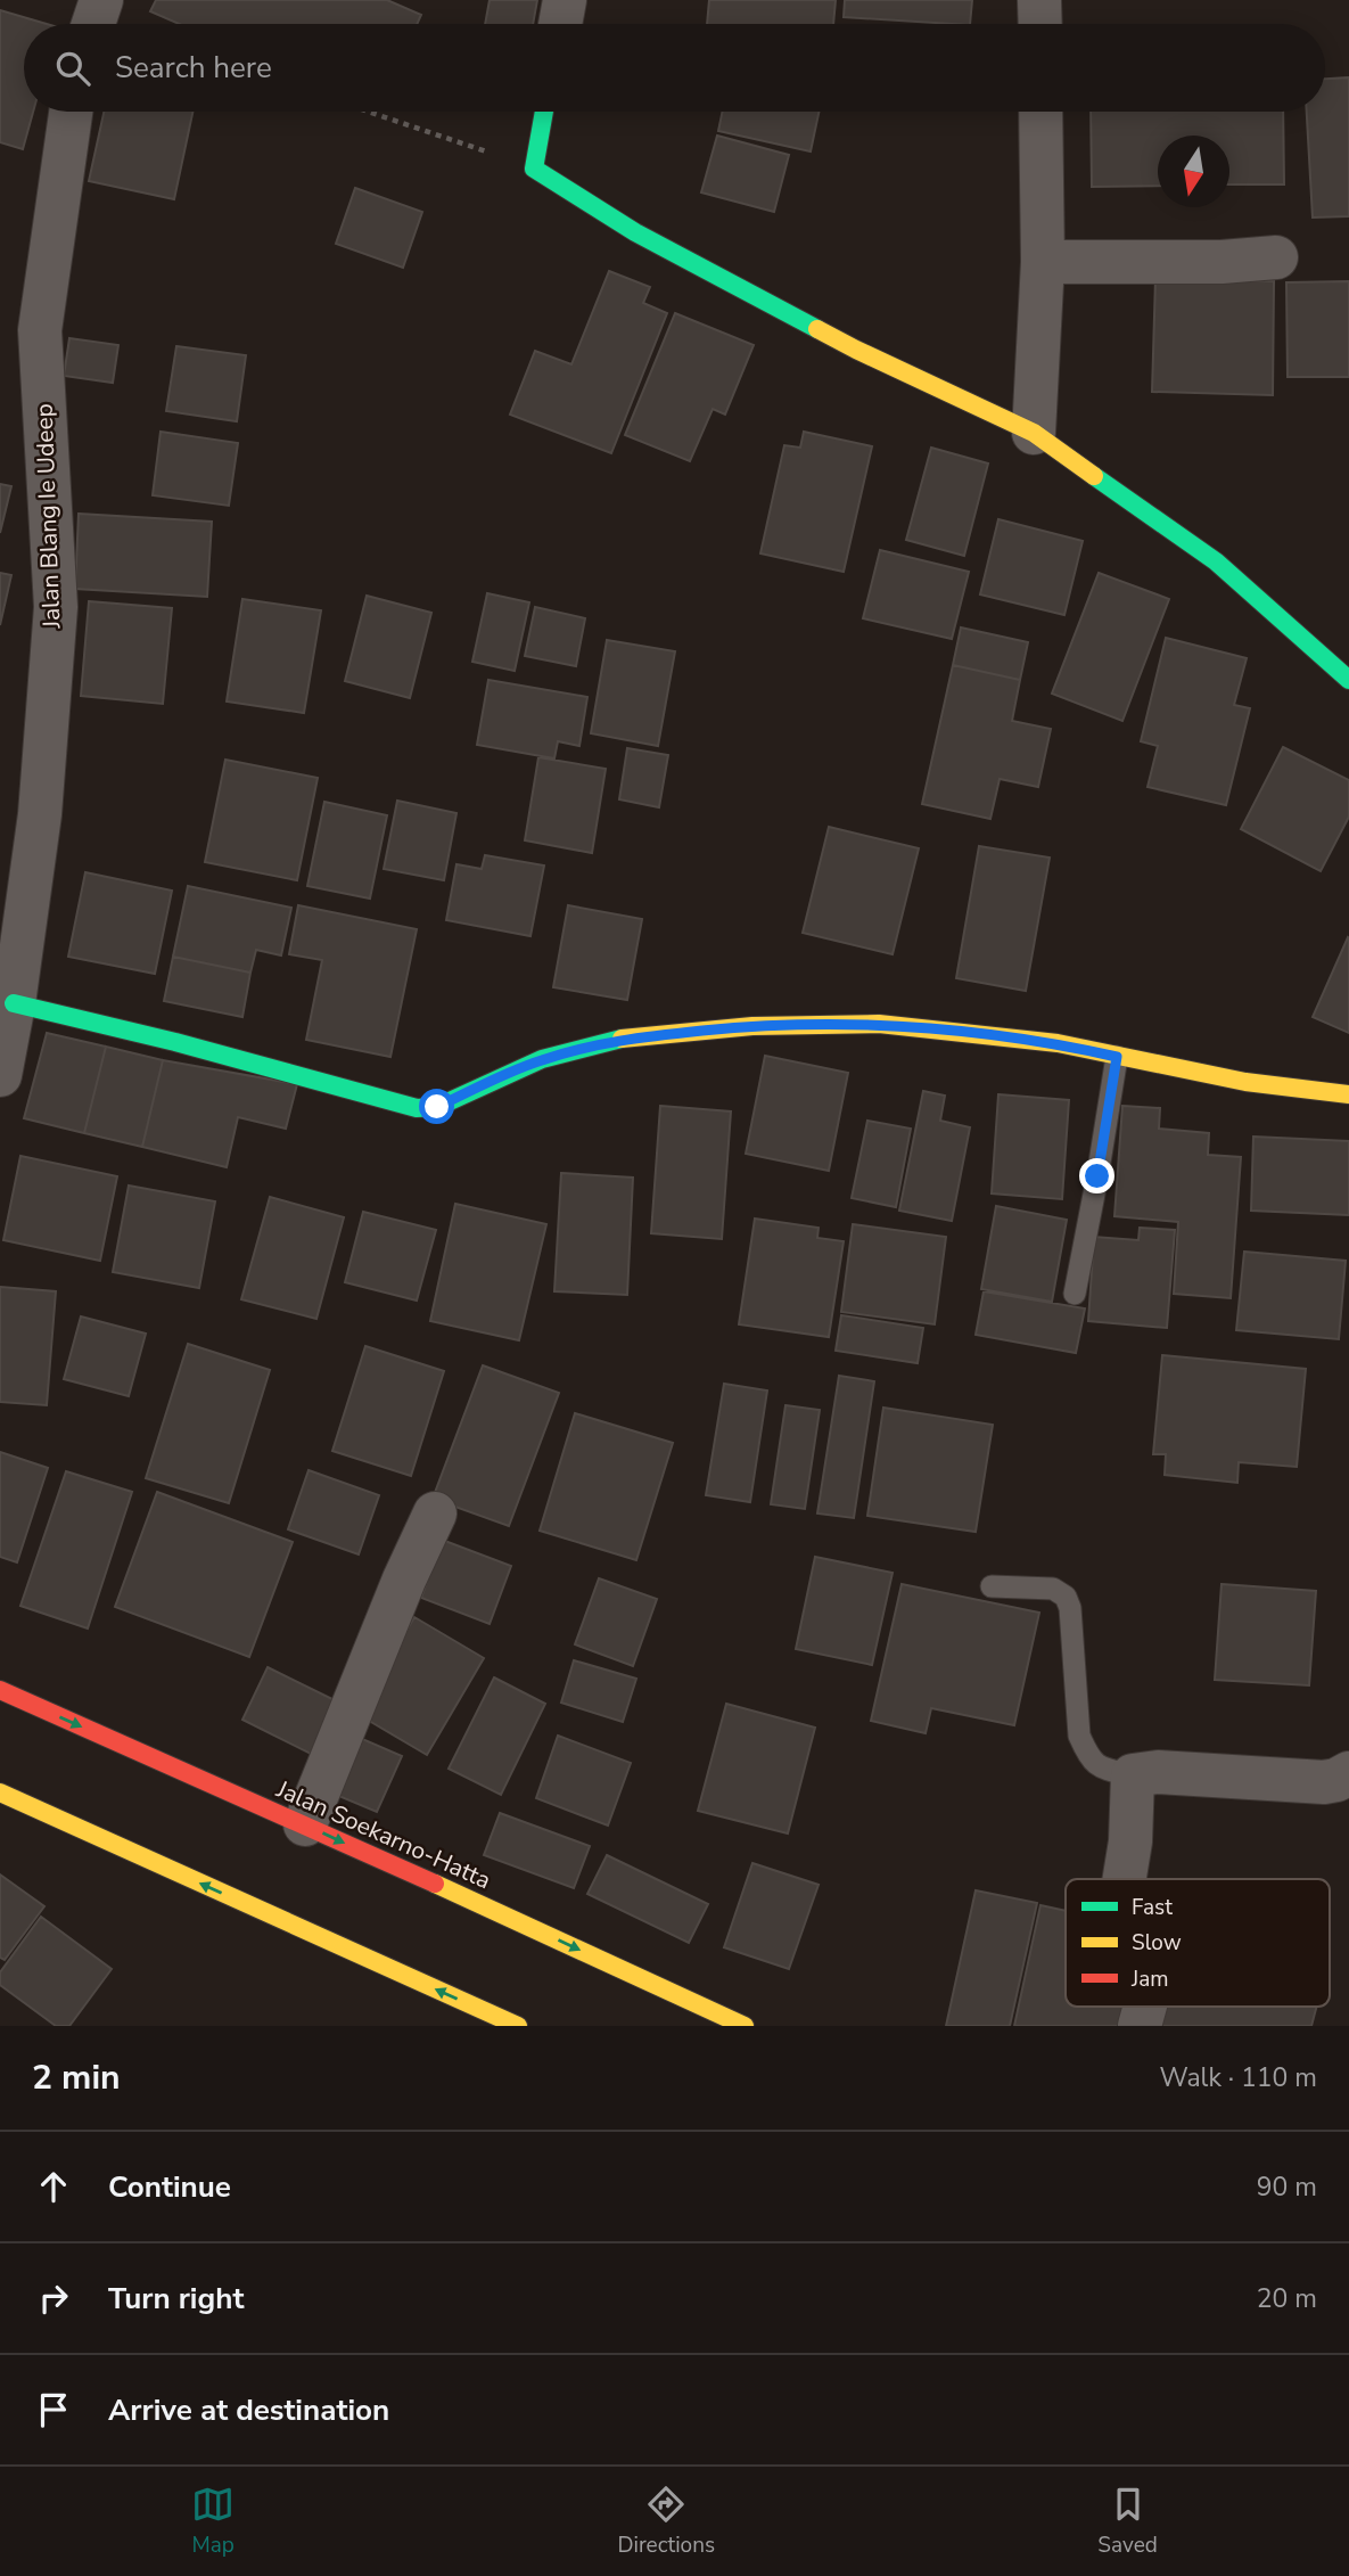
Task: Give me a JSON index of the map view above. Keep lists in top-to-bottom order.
{
  "streets": {
    "main road": ["Jalan Soekarno-Hatta"],
    "street": ["Jalan Blang Ie Udeep"]
  },
  "legend": ["Fast", "Slow", "Jam"],
  "north": "bottom",
  "page": {
    "search": "Search here",
    "heading": ["2 min", "Walk · 110 m"],
    "list": [
      ["Continue", "90 m"],
      ["Turn right", "20 m"],
      "Arrive at destination"
    ],
    "nav": ["Map", "Directions", "Saved"]
  }
}
